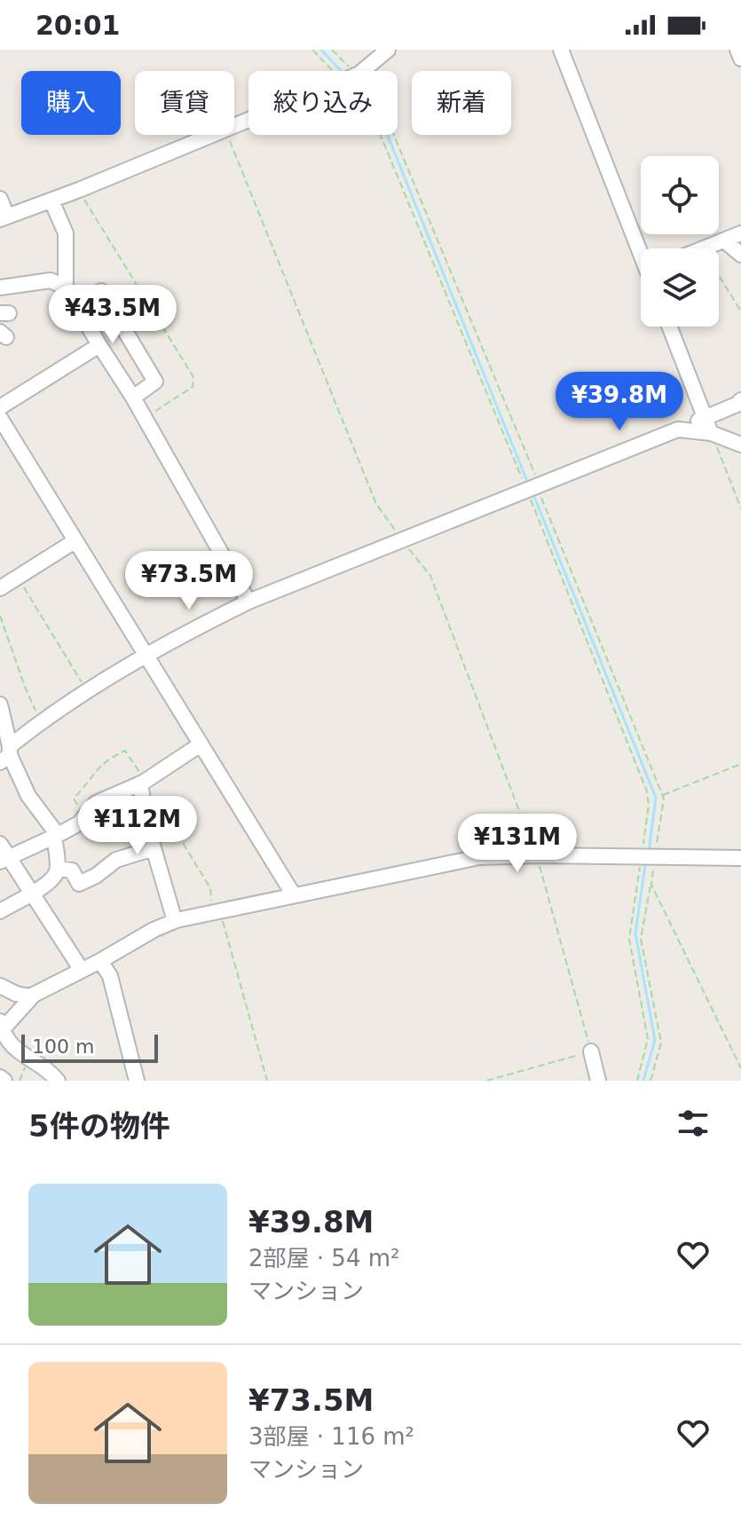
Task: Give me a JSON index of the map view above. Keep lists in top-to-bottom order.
{
  "scale_bar": "100 m",
  "page": {
    "status": "20:01",
    "chip": [
      "購入",
      "賃貸",
      "絞り込み",
      "新着"
    ],
    "price": [
      "¥43.5M",
      "¥39.8M",
      "¥73.5M",
      "¥112M",
      "¥131M"
    ],
    "scale": "100 m",
    "heading": "5件の物件",
    "list": [
      {
        "name": "¥39.8M",
        "note": "2部屋 · 54 m² · マンション"
      },
      {
        "name": "¥73.5M",
        "note": "3部屋 · 116 m² · マンション"
      }
    ]
  }
}
